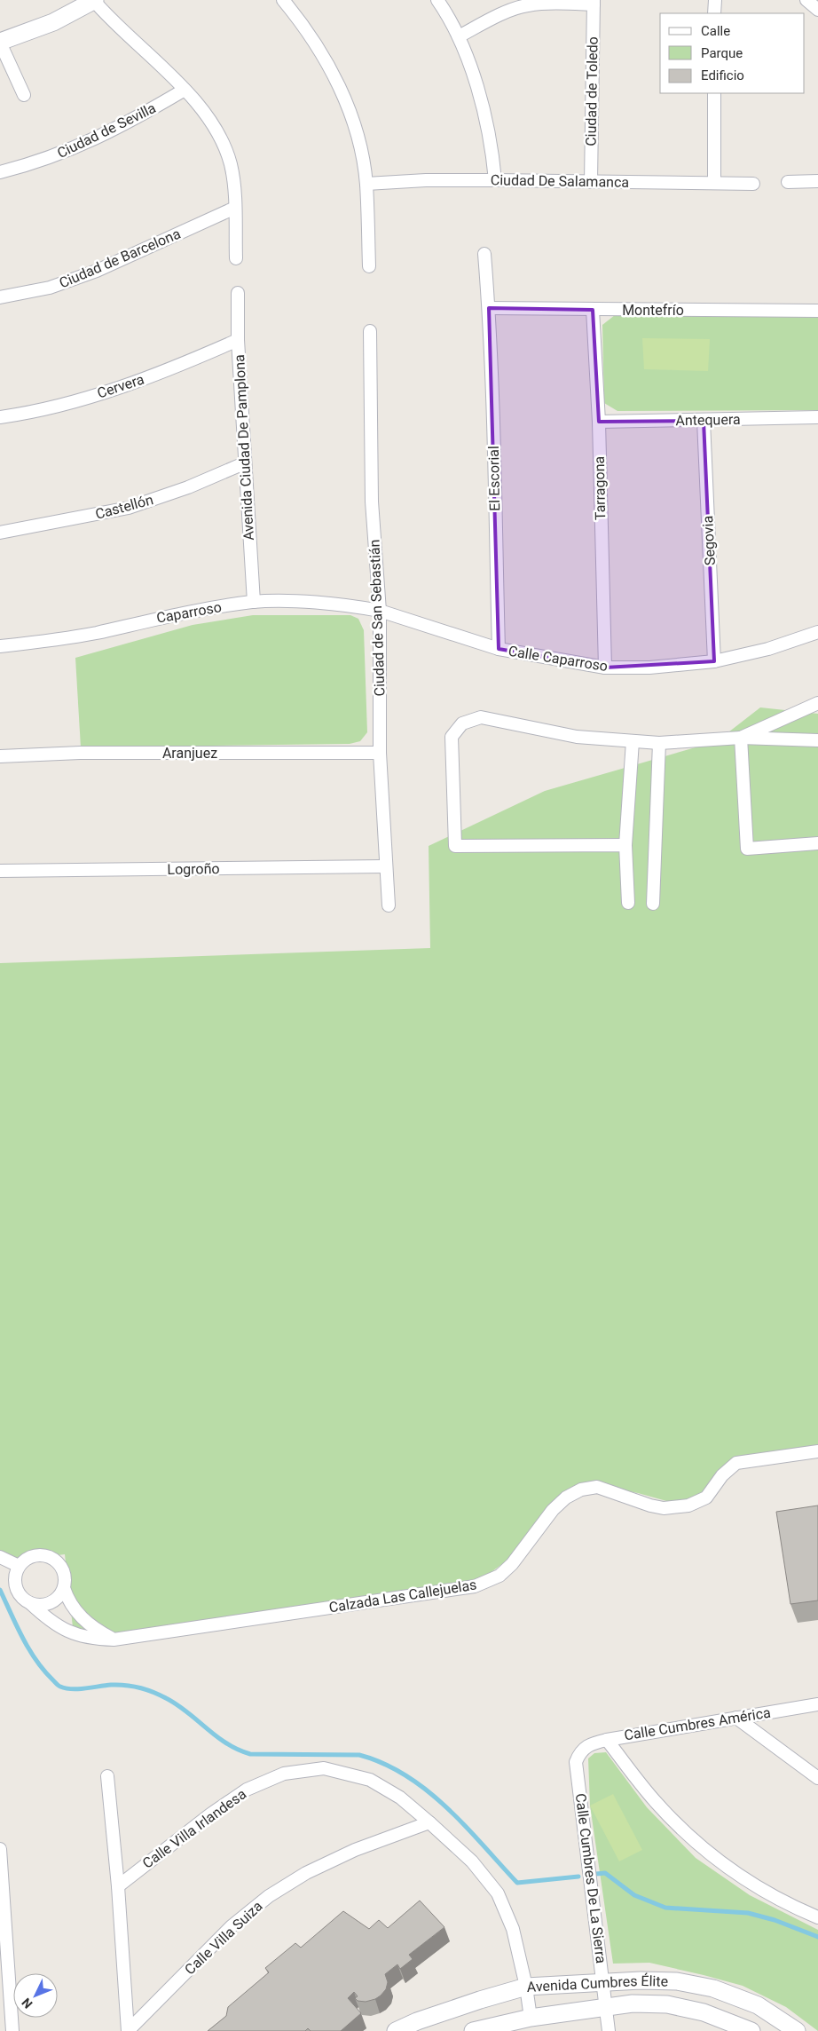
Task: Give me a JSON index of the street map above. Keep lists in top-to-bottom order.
{
  "streets": {
    "street": [
      "Ciudad de Toledo",
      "Ciudad de Sevilla",
      "Ciudad De Salamanca",
      "Ciudad de Barcelona",
      "Montefrío",
      "Cervera",
      "Antequera",
      "Avenida Ciudad De Pamplona",
      "El Escorial",
      "Tarragona",
      "Castellón",
      "Segovia",
      "Caparroso",
      "Ciudad de San Sebastián",
      "Calle Caparroso",
      "Aranjuez",
      "Logroño",
      "Calzada Las Callejuelas",
      "Calle Cumbres América",
      "Calle Villa Irlandesa",
      "Calle Cumbres De La Sierra",
      "Calle Villa Suiza",
      "Avenida Cumbres Élite"
    ]
  },
  "crossings": [
    ["Ciudad de Toledo", "Ciudad De Salamanca"],
    ["Montefrío", "El Escorial"],
    ["Montefrío", "Tarragona"],
    ["Cervera", "Avenida Ciudad De Pamplona"],
    ["Antequera", "Tarragona"],
    ["Antequera", "Segovia"],
    ["Avenida Ciudad De Pamplona", "Castellón"],
    ["Avenida Ciudad De Pamplona", "Caparroso"],
    ["El Escorial", "Calle Caparroso"],
    ["Tarragona", "Calle Caparroso"],
    ["Segovia", "Calle Caparroso"],
    ["Caparroso", "Ciudad de San Sebastián"],
    ["Caparroso", "Calle Caparroso"],
    ["Ciudad de San Sebastián", "Calle Caparroso"],
    ["Ciudad de San Sebastián", "Aranjuez"],
    ["Ciudad de San Sebastián", "Logroño"],
    ["Calle Cumbres América", "Calle Cumbres De La Sierra"],
    ["Calle Villa Irlandesa", "Calle Villa Suiza"],
    ["Calle Villa Irlandesa", "Avenida Cumbres Élite"],
    ["Calle Cumbres De La Sierra", "Avenida Cumbres Élite"]
  ],
  "legend": ["Calle", "Parque", "Edificio"],
  "north": "bottom left"
}
